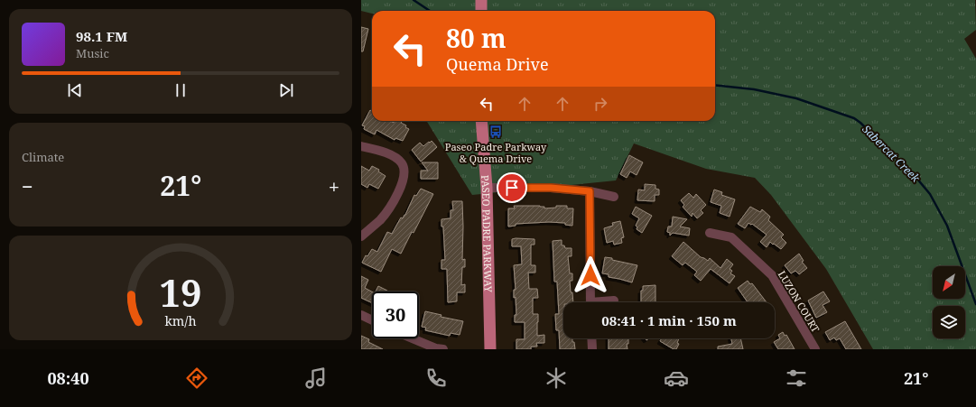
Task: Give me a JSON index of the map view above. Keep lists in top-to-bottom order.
{
  "streets": {
    "main road": ["PASEO PADRE PARKWAY"],
    "street": ["LUZON COURT"]
  },
  "water": ["Sabercat Creek"],
  "places": {
    "bus stop": ["Paseo Padre Parkway & Quema Drive"]
  },
  "north": "bottom left",
  "page": {
    "turn": ["80 m", "Quema Drive"],
    "song": ["98.1 FM", "Music"],
    "tile": "Climate",
    "heat": ["−", "21°", "+"],
    "limit": "30",
    "trip": "08:41 · 1 min · 150 m",
    "tabs": ["08:40", "21°"],
    "gauge": ["19", "km/h"]
  }
}
